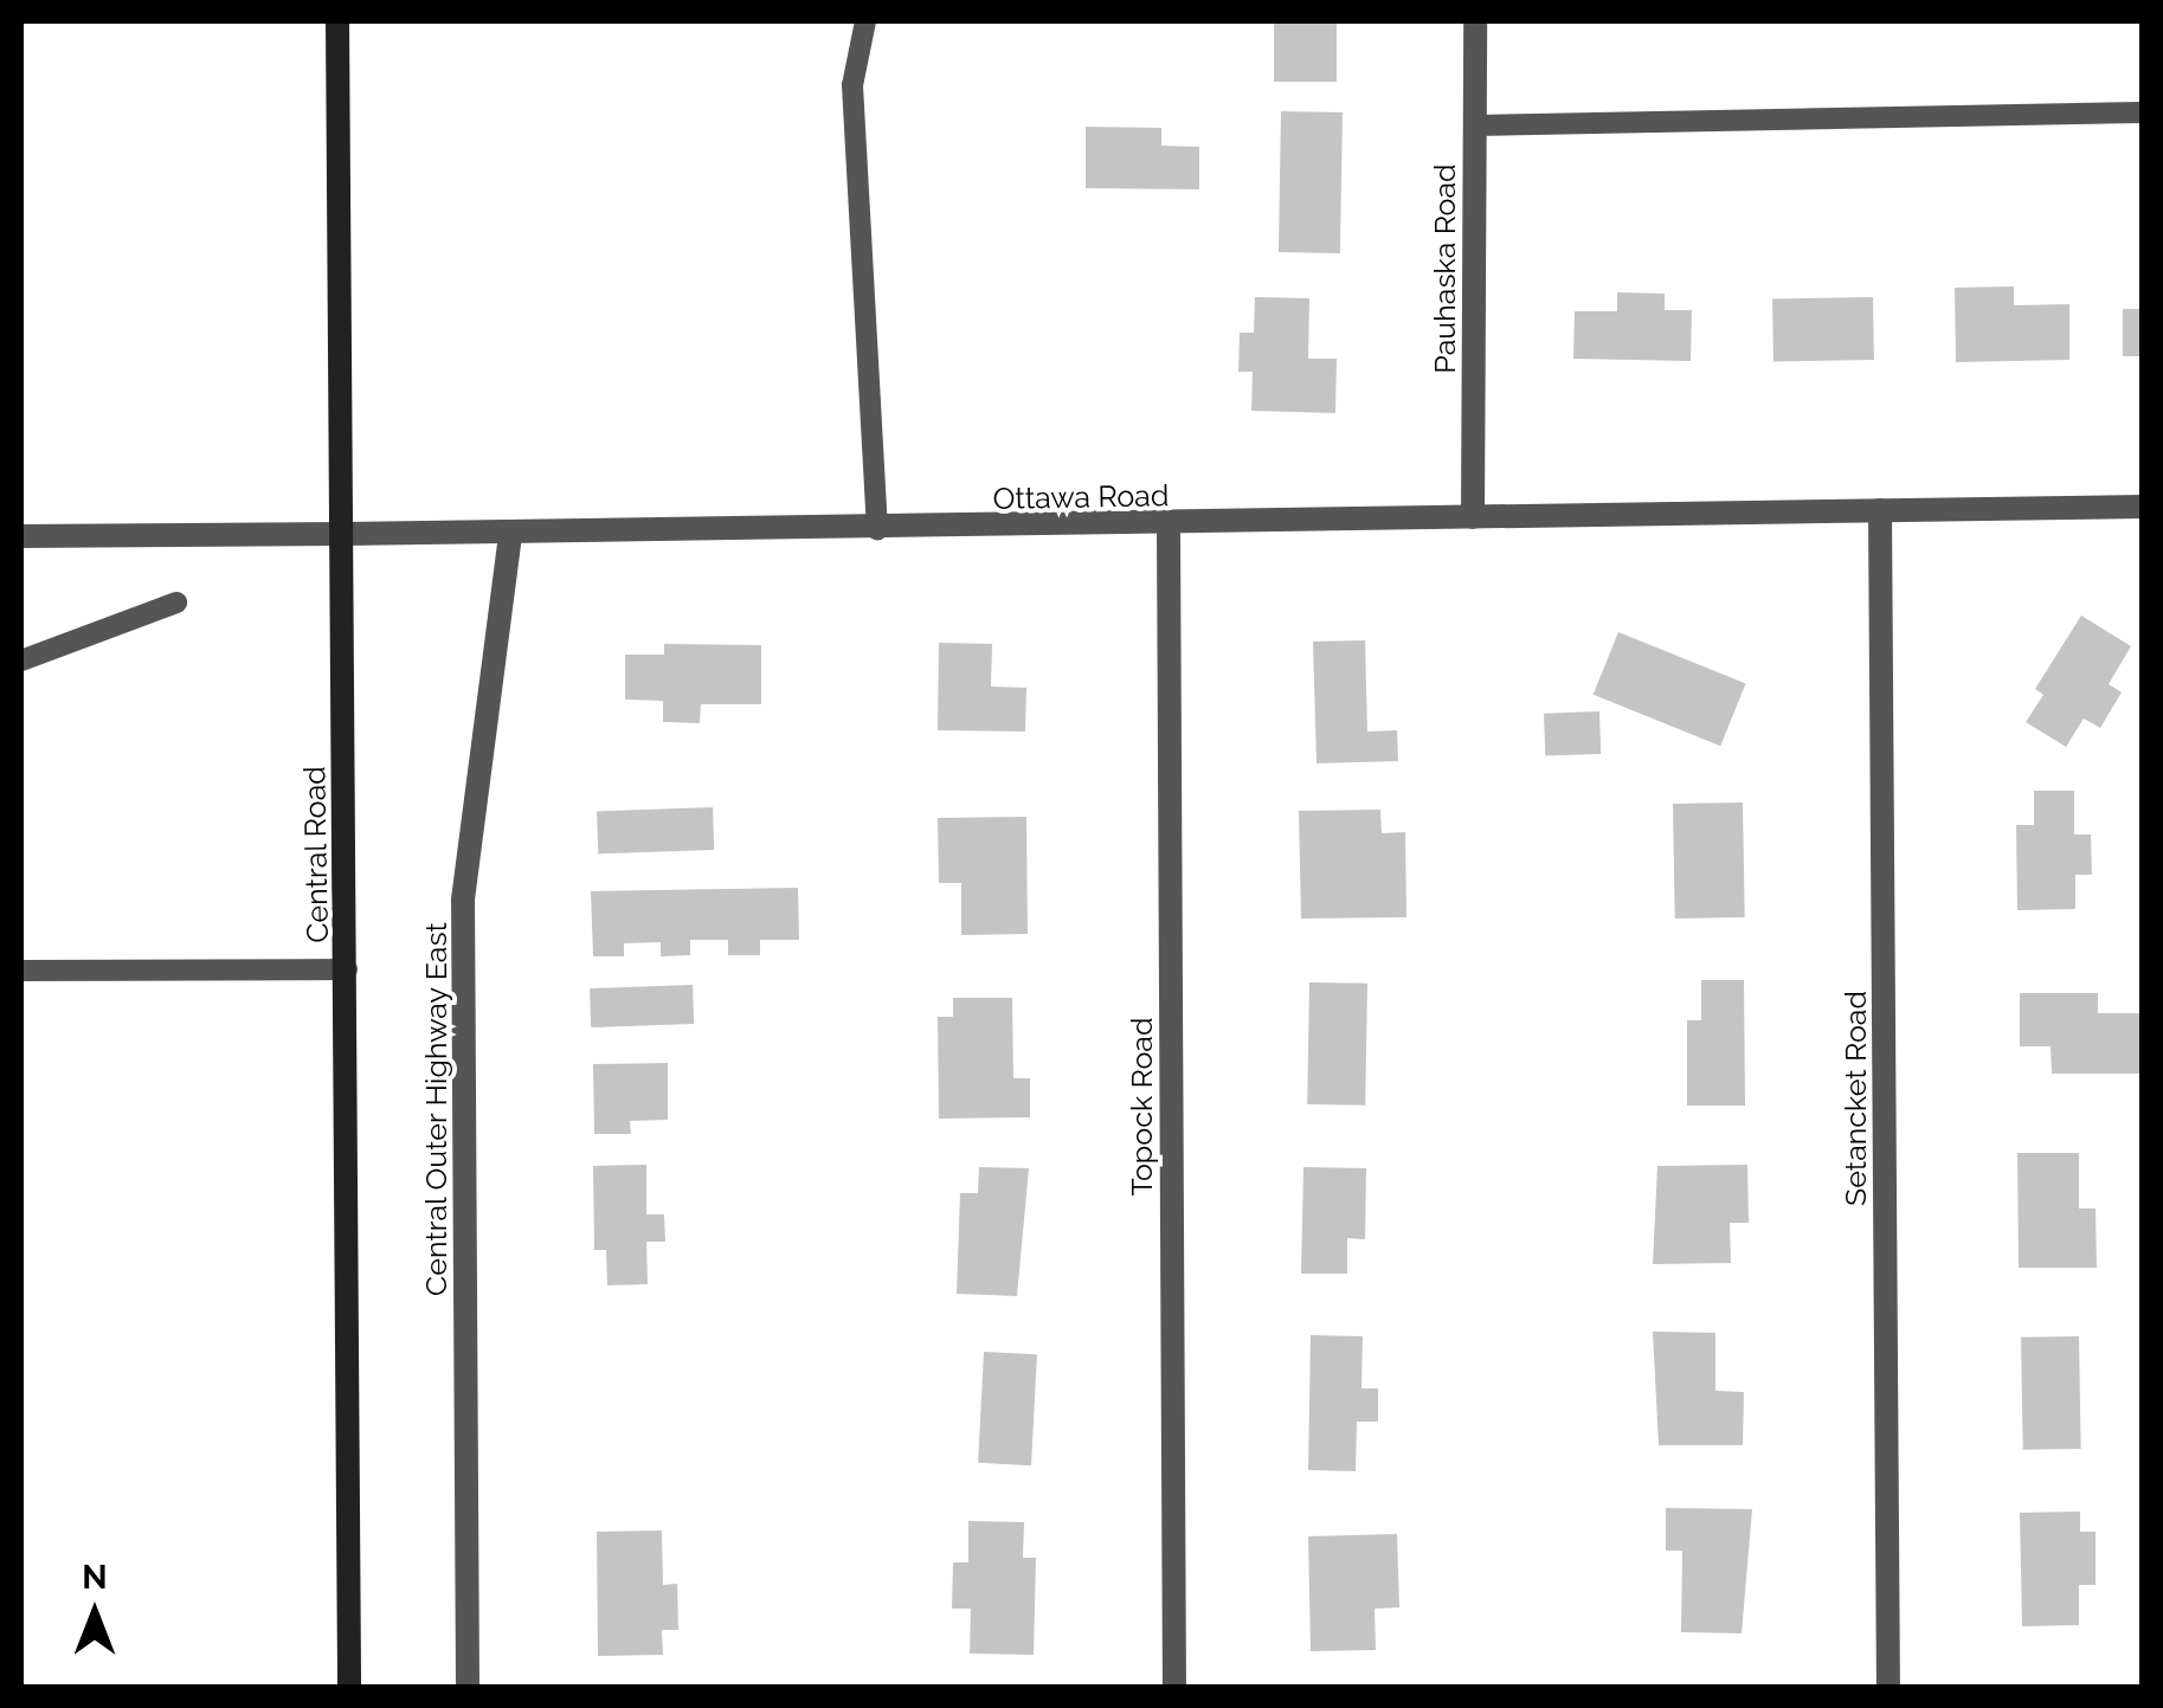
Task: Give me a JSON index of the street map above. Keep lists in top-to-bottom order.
{
  "streets": {
    "main road": ["Central Road"],
    "street": [
      "Pauhaska Road",
      "Ottawa Road",
      "Setancket Road",
      "Topock Road",
      "Central Outer Highway East"
    ]
  },
  "crossings": [
    ["Pauhaska Road", "Ottawa Road"],
    ["Ottawa Road", "Central Road"],
    ["Ottawa Road", "Setancket Road"],
    ["Ottawa Road", "Topock Road"],
    ["Ottawa Road", "Central Outer Highway East"]
  ],
  "north": "top"
}
